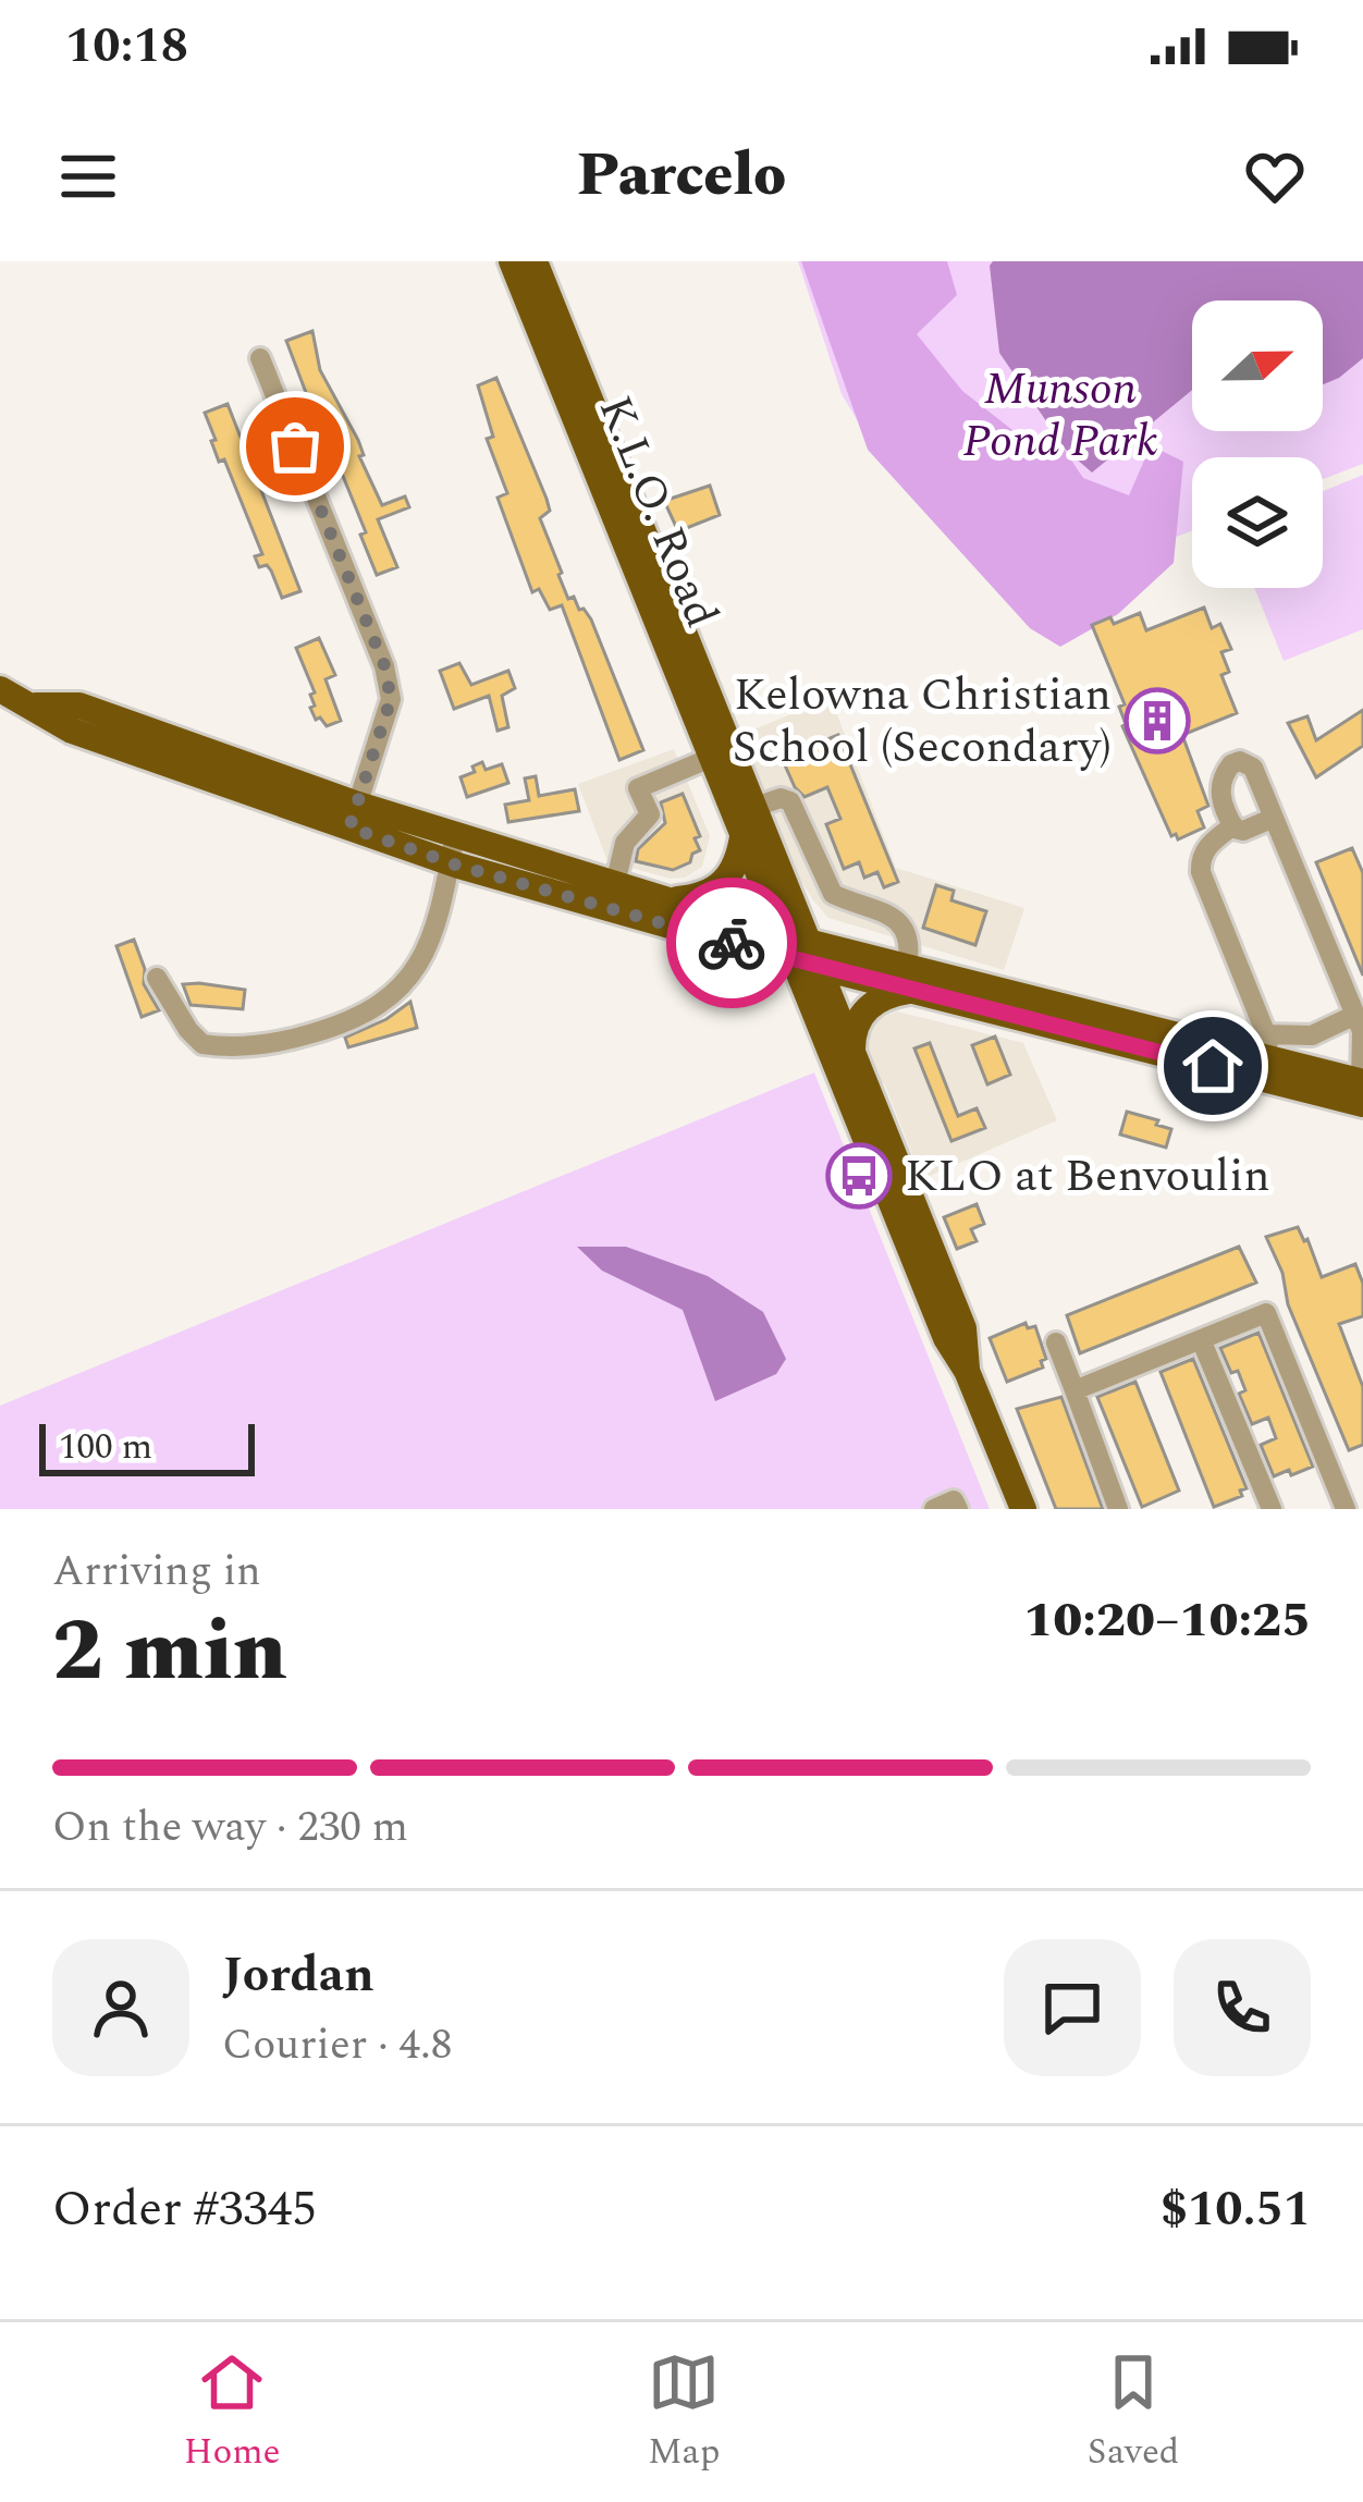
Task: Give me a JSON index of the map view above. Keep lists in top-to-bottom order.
{
  "streets": {
    "main road": ["K.L.O. Road"]
  },
  "parks": ["Munson Pond Park"],
  "places": {
    "building": ["Kelowna Christian School (Secondary)"],
    "bus stop": ["KLO at Benvoulin"]
  },
  "scale_bar": "100 m",
  "north": "right",
  "page": {
    "status": "10:18",
    "header": "Parcelo",
    "scale": "100 m",
    "heading": ["2 min", "Arriving in", "10:20–10:25"],
    "panel": [
      "Jordan",
      "Courier · 4.8",
      "Order #3345",
      "$10.51"
    ],
    "bar": "On the way · 230 m",
    "tabs": ["Home", "Map", "Saved"]
  }
}
